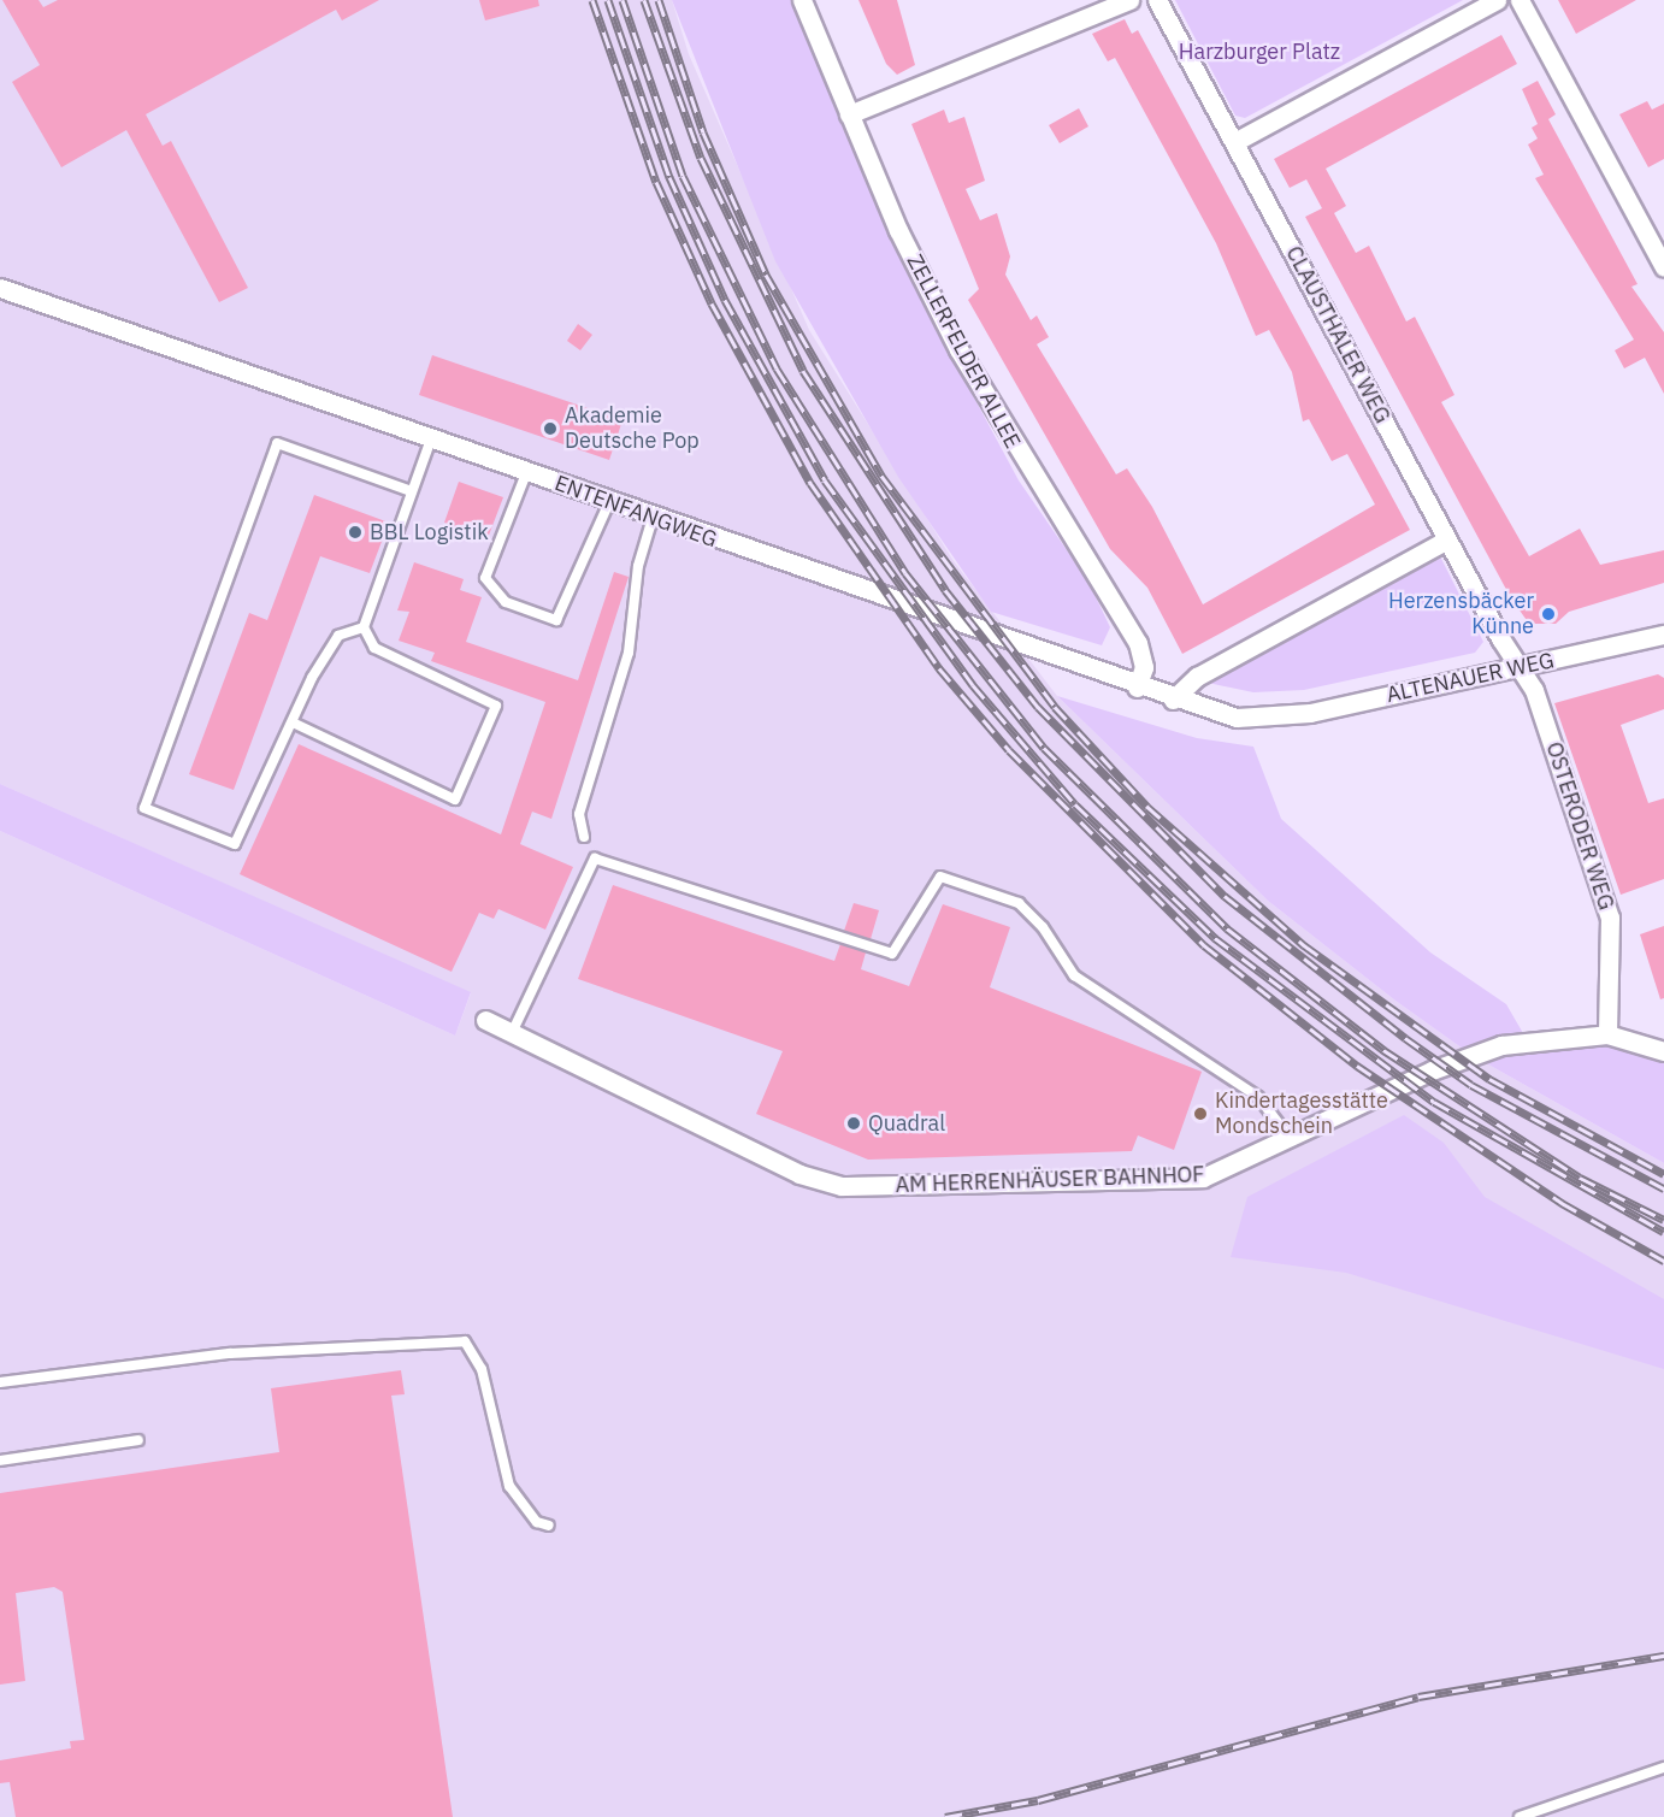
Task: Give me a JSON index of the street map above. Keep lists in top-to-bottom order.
{
  "streets": {
    "street": [
      "CLAUSTHALER WEG",
      "ZELLERFELDER ALLEE",
      "ENTENFANGWEG",
      "ALTENAUER WEG",
      "OSTERODER WEG",
      "AM HERRENHÄUSER BAHNHOF"
    ]
  },
  "crossings": [
    ["CLAUSTHALER WEG", "ALTENAUER WEG"],
    ["CLAUSTHALER WEG", "OSTERODER WEG"],
    ["ZELLERFELDER ALLEE", "ENTENFANGWEG"],
    ["ENTENFANGWEG", "ALTENAUER WEG"],
    ["ALTENAUER WEG", "OSTERODER WEG"],
    ["OSTERODER WEG", "AM HERRENHÄUSER BAHNHOF"]
  ],
  "parks": ["Harzburger Platz"],
  "places": [
    "Akademie Deutsche Pop",
    "BBL Logistik",
    "Herzensbäcker Künne",
    "Kindertagesstätte Mondschein",
    "Quadral"
  ]
}
